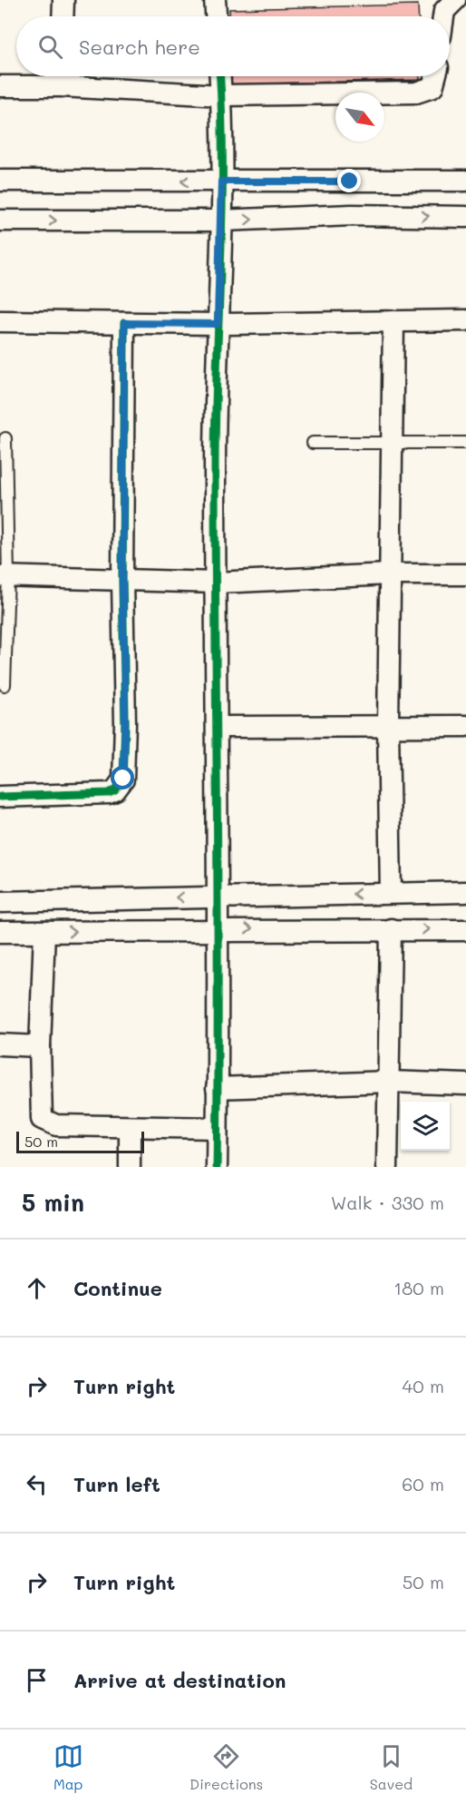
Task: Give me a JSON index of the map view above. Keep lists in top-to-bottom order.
{
  "scale_bar": "50 m",
  "north": "bottom right",
  "page": {
    "search": "Search here",
    "scale": "50 m",
    "heading": ["5 min", "Walk · 330 m"],
    "list": [
      ["Continue", "180 m"],
      ["Turn right", "40 m"],
      ["Turn left", "60 m"],
      ["Turn right", "50 m"],
      "Arrive at destination"
    ],
    "nav": ["Map", "Directions", "Saved"]
  }
}
